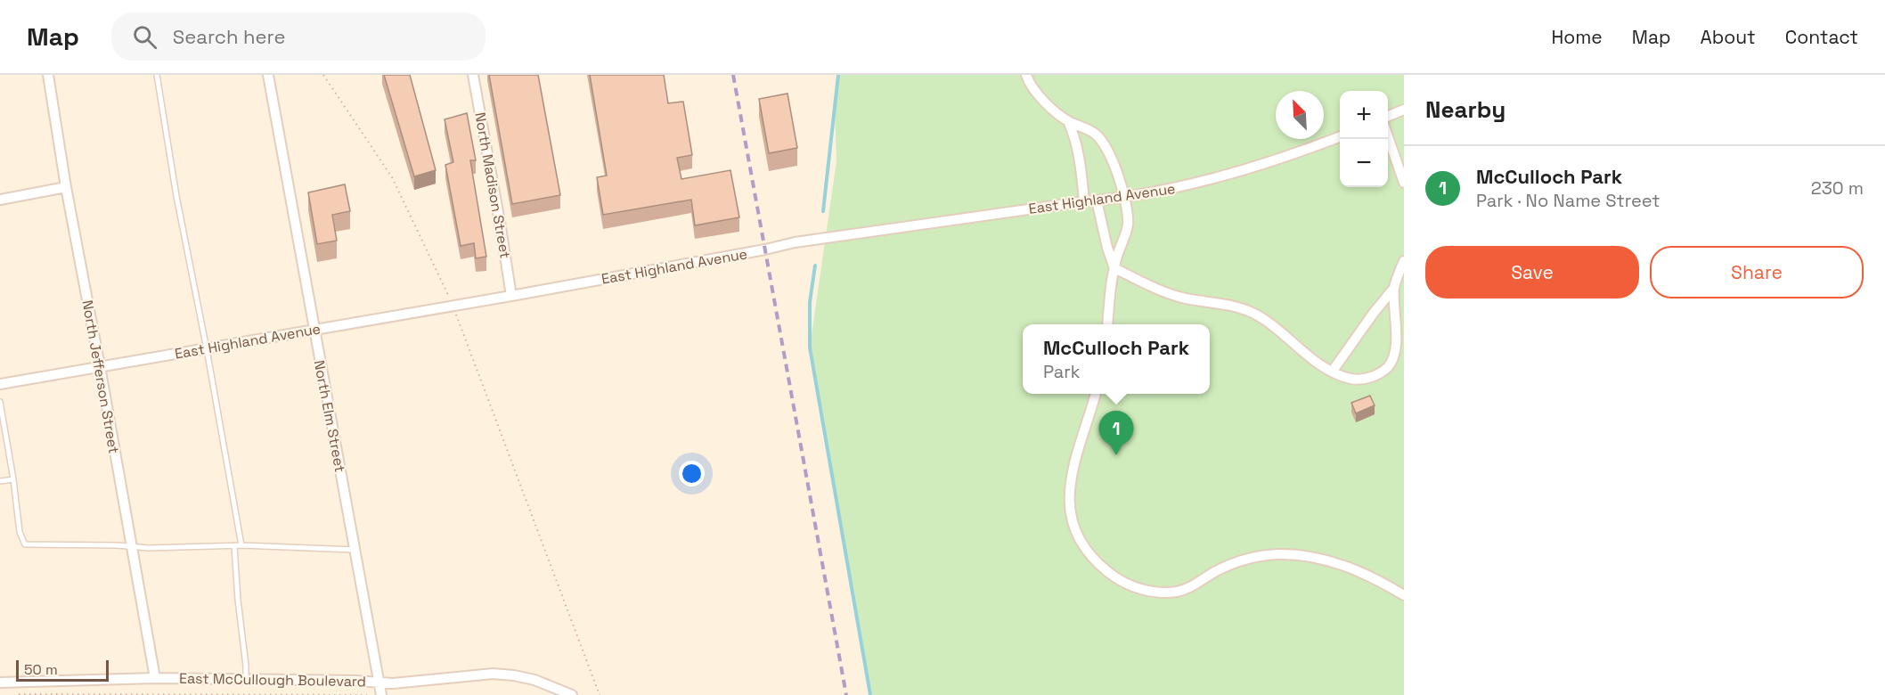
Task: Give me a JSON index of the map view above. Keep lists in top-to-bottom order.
{
  "streets": {
    "street": [
      "North Madison Street",
      "East Highland Avenue",
      "North Jefferson Street",
      "North Elm Street",
      "East McCullough Boulevard"
    ]
  },
  "crossings": [
    ["North Madison Street", "East Highland Avenue"],
    ["East Highland Avenue", "North Jefferson Street"],
    ["East Highland Avenue", "North Elm Street"],
    ["North Jefferson Street", "East McCullough Boulevard"],
    ["North Elm Street", "East McCullough Boulevard"]
  ],
  "scale_bar": "50 m",
  "north": "top left",
  "page": {
    "header": "Map",
    "search": "Search here",
    "nav": [
      "Home",
      "Map",
      "About",
      "Contact"
    ],
    "heading": "Nearby",
    "map_buttons": ["+", "−"],
    "list": [
      {
        "mark": "1",
        "name": "McCulloch Park",
        "note": "Park · No Name Street",
        "value": "230 m"
      }
    ],
    "buttons": ["Save", "Share"],
    "popup": ["McCulloch Park", "Park"],
    "pins": "1",
    "scale": "50 m"
  }
}
